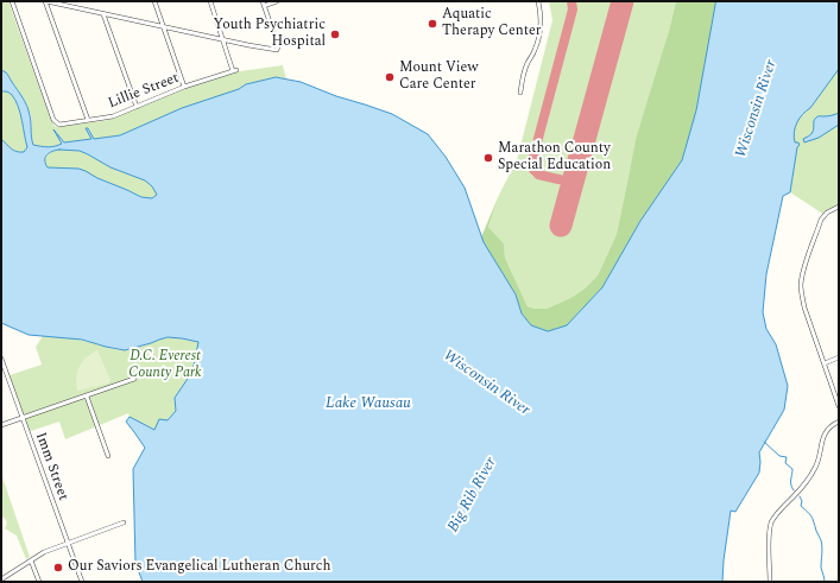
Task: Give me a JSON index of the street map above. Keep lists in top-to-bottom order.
{
  "streets": {
    "street": ["Lillie Street", "Imm Street"]
  },
  "water": ["Wisconsin River", "Lake Wausau", "Big Rib River"],
  "parks": ["D.C. Everest County Park"],
  "places": [
    "Aquatic Therapy Center",
    "Youth Psychiatric Hospital",
    "Mount View Care Center",
    "Marathon County Special Education",
    "Our Saviors Evangelical Lutheran Church"
  ]
}
